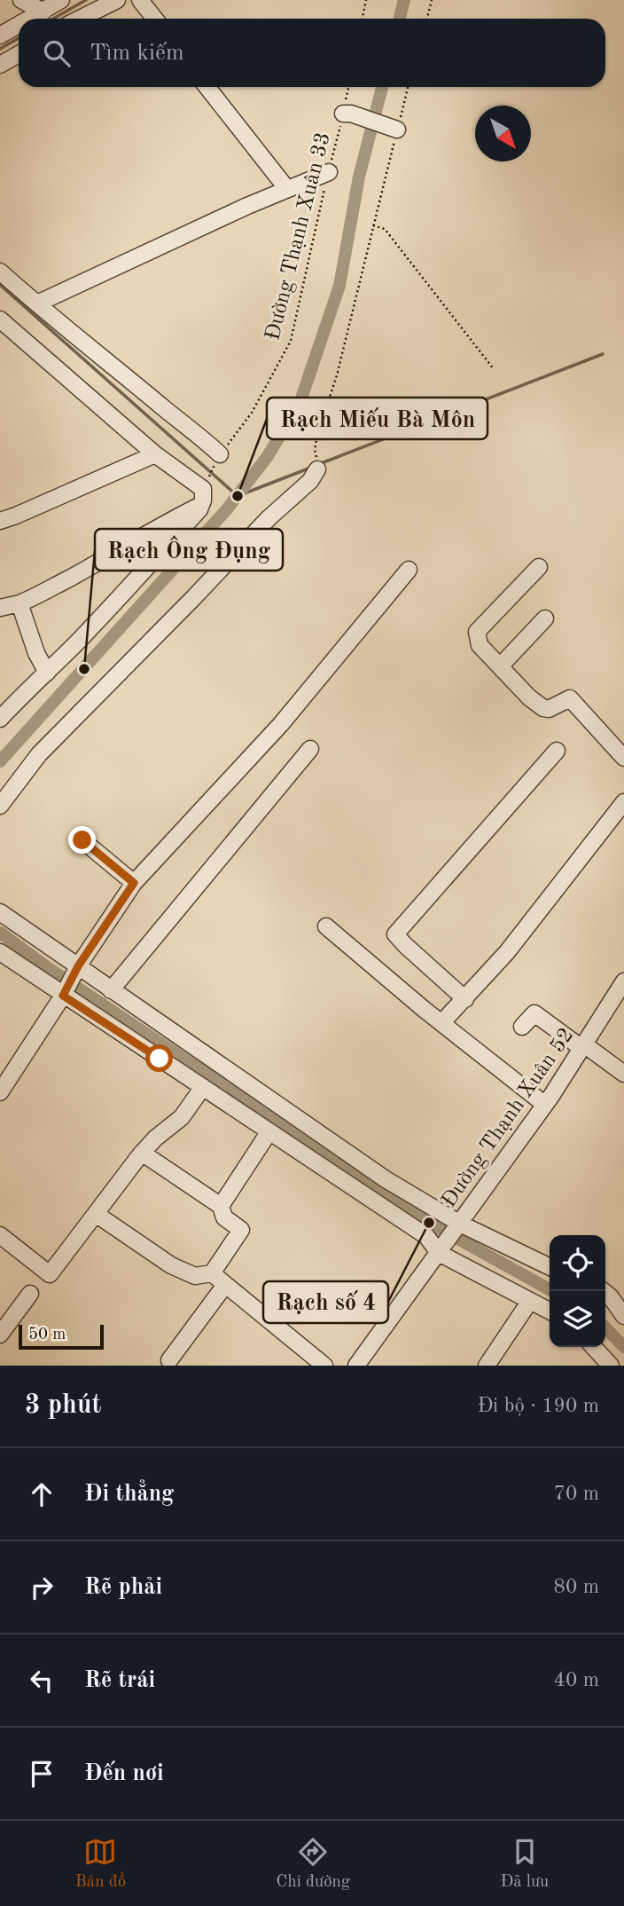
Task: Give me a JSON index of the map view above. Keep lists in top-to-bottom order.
{
  "streets": {
    "street": ["Đường Thạnh Xuân 52"],
    "path": ["Đường Thạnh Xuân 33"]
  },
  "places": ["Rạch Miếu Bà Môn", "Rạch Ông Đụng", "Rạch số 4"],
  "scale_bar": "50 m",
  "north": "bottom right",
  "page": {
    "search": "Tìm kiếm",
    "scale": "50 m",
    "heading": ["3 phút", "Đi bộ · 190 m"],
    "list": [
      ["Đi thẳng", "70 m"],
      ["Rẽ phải", "80 m"],
      ["Rẽ trái", "40 m"],
      "Đến nơi"
    ],
    "nav": ["Bản đồ", "Chỉ đường", "Đã lưu"]
  }
}
